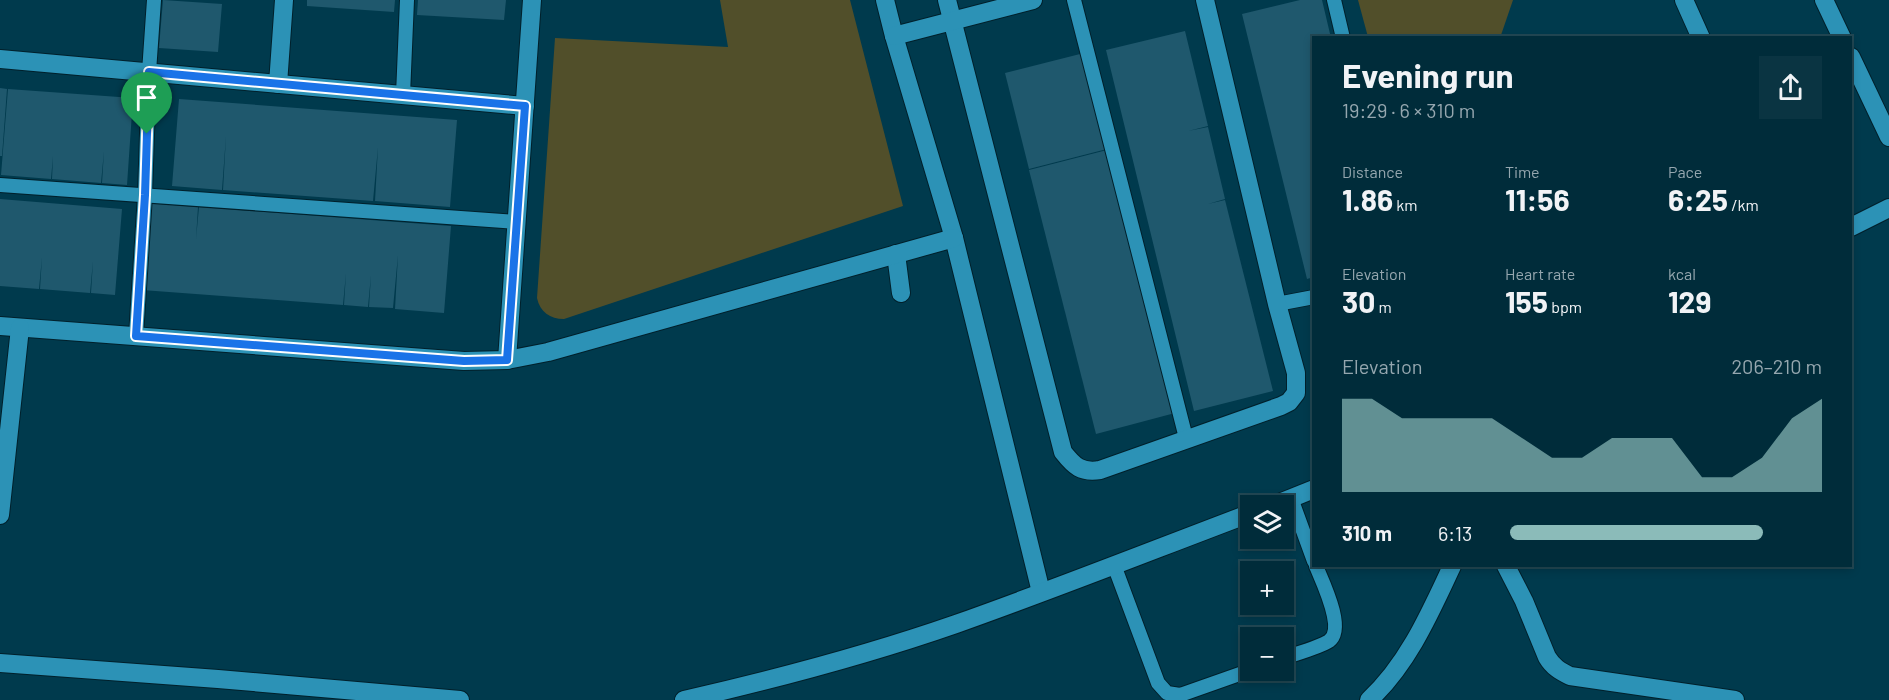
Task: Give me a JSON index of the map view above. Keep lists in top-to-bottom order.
{
  "page": {
    "heading": ["Evening run", "19:29 · 6 × 310 m"],
    "stats": [
      ["Distance", "1.86 km"],
      ["Time", "11:56"],
      ["Pace", "6:25 /km"],
      ["Elevation", "30 m"],
      ["Heart rate", "155 bpm"],
      ["kcal", "129"]
    ],
    "chart": ["Elevation", "206–210 m"],
    "map_buttons": ["+", "−"],
    "list": [
      {
        "name": "310 m",
        "note": "6:13"
      }
    ]
  }
}
